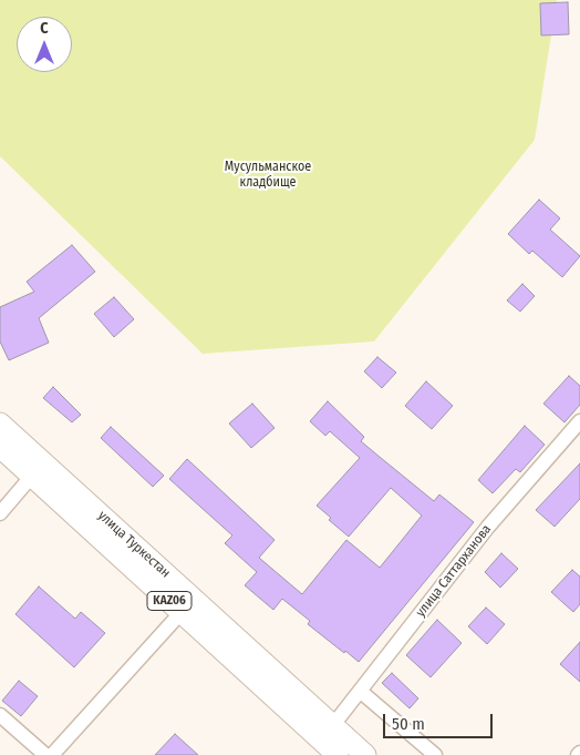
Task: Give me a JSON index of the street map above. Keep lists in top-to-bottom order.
{
  "streets": {
    "highway": ["улица Туркестан", "KАZ06"],
    "street": ["улица Саттарханова"]
  },
  "crossings": [
    ["улица Туркестан", "улица Саттарханова"]
  ],
  "parks": ["Мусульманское кладбище"],
  "scale_bar": "50 m",
  "north": "top"
}
